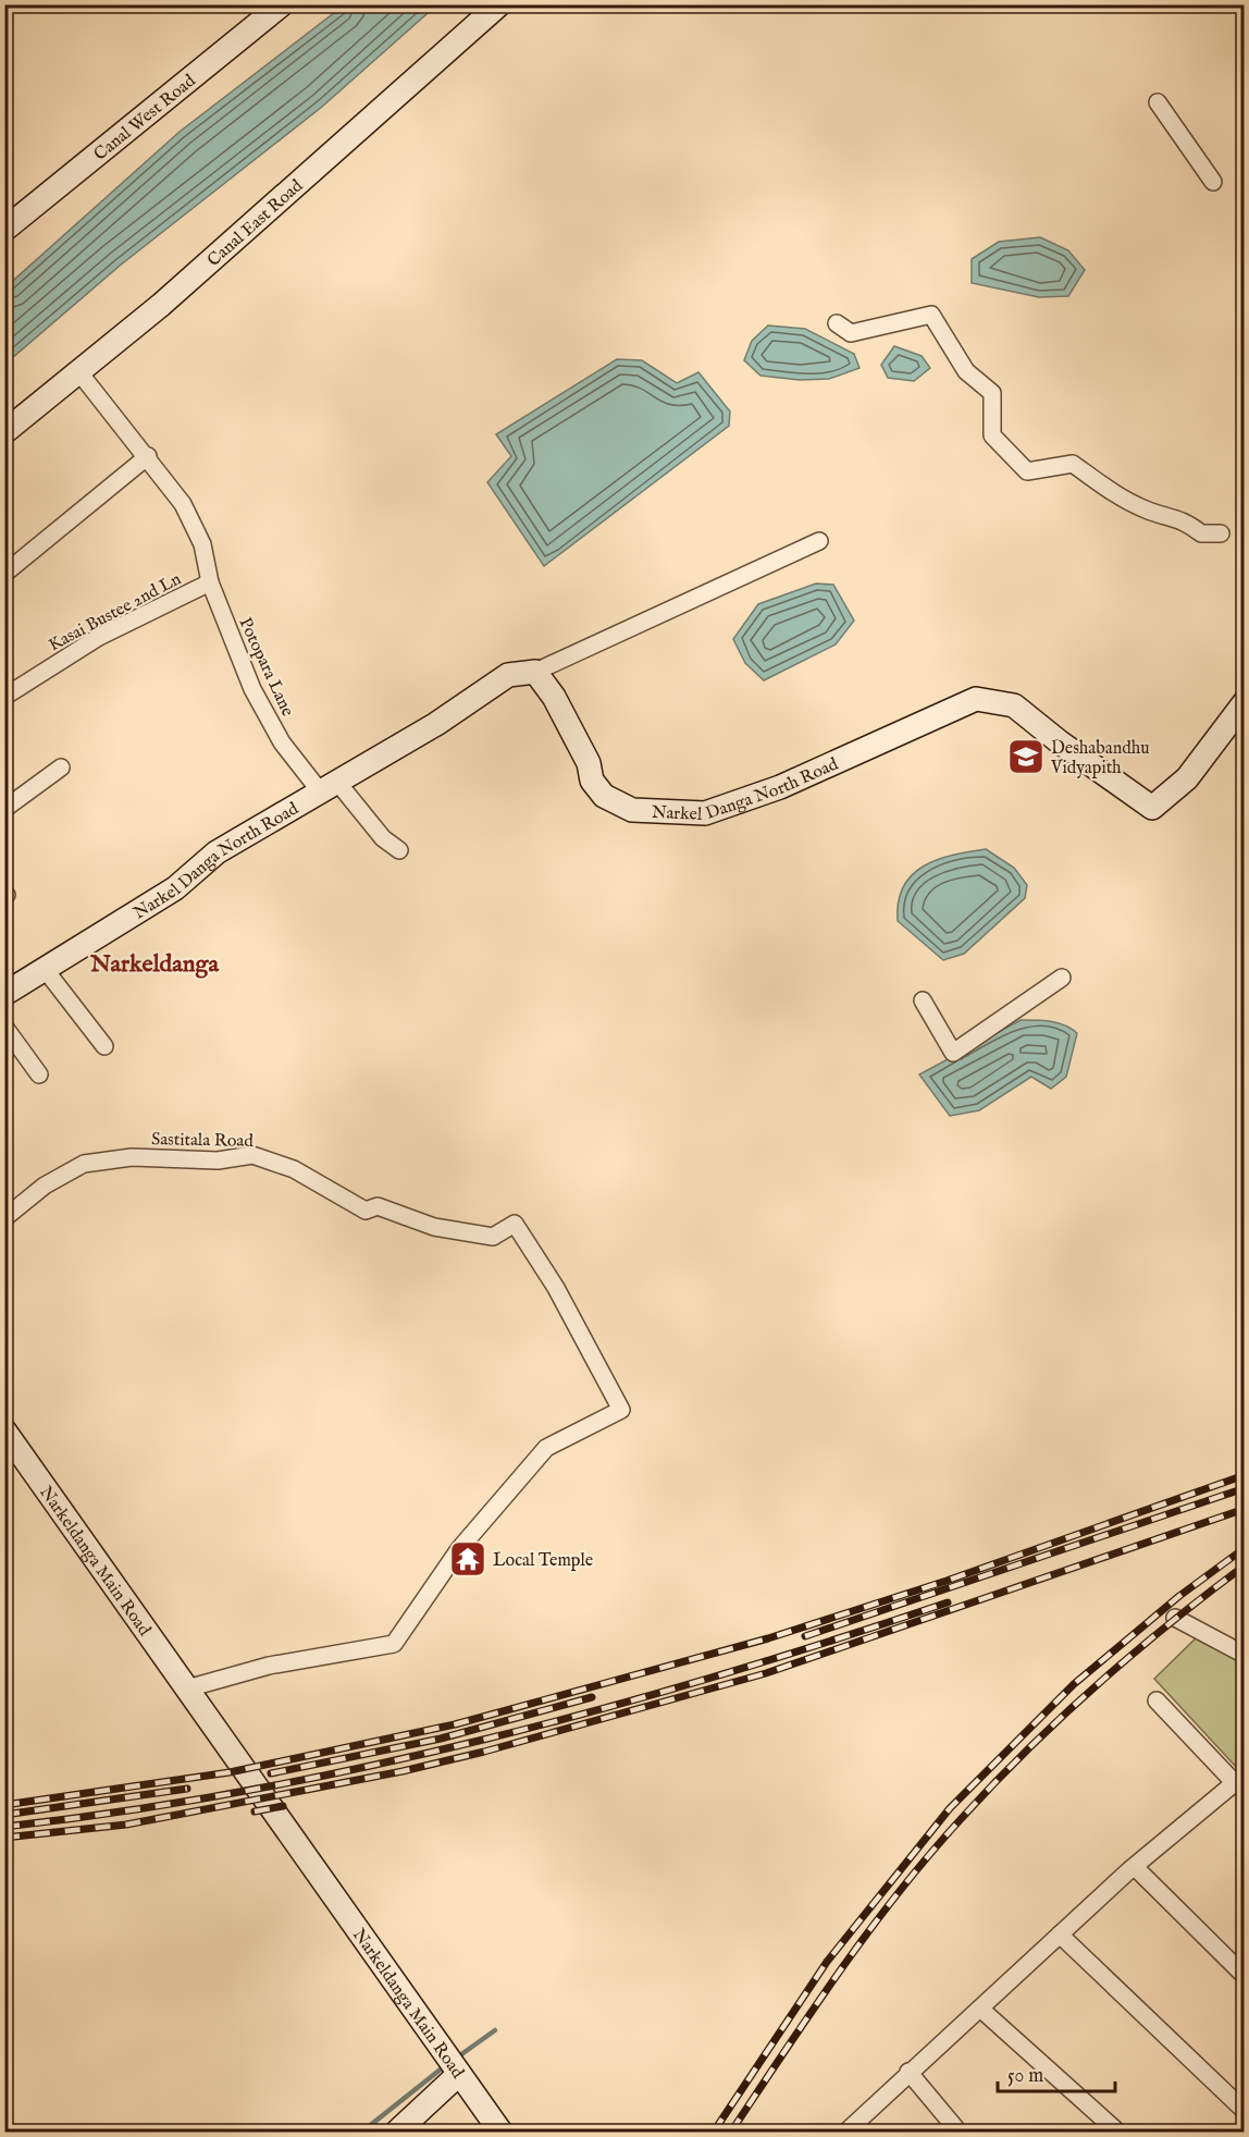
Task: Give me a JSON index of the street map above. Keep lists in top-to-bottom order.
{
  "streets": {
    "main road": [
      "Canal West Road",
      "Canal East Road",
      "Narkel Danga North Road",
      "Narkeldanga Main Road"
    ],
    "street": ["Kasai Bustee 2nd Ln", "Potopara Lane", "Sastitala Road"]
  },
  "crossings": [
    ["Kasai Bustee 2nd Ln", "Potopara Lane"],
    ["Potopara Lane", "Narkel Danga North Road"],
    ["Sastitala Road", "Narkeldanga Main Road"]
  ],
  "districts": ["Narkeldanga"],
  "places": {
    "school or university": ["Deshabandhu Vidyapith"],
    "temple": ["Local Temple"]
  },
  "scale_bar": "50 m"
}
